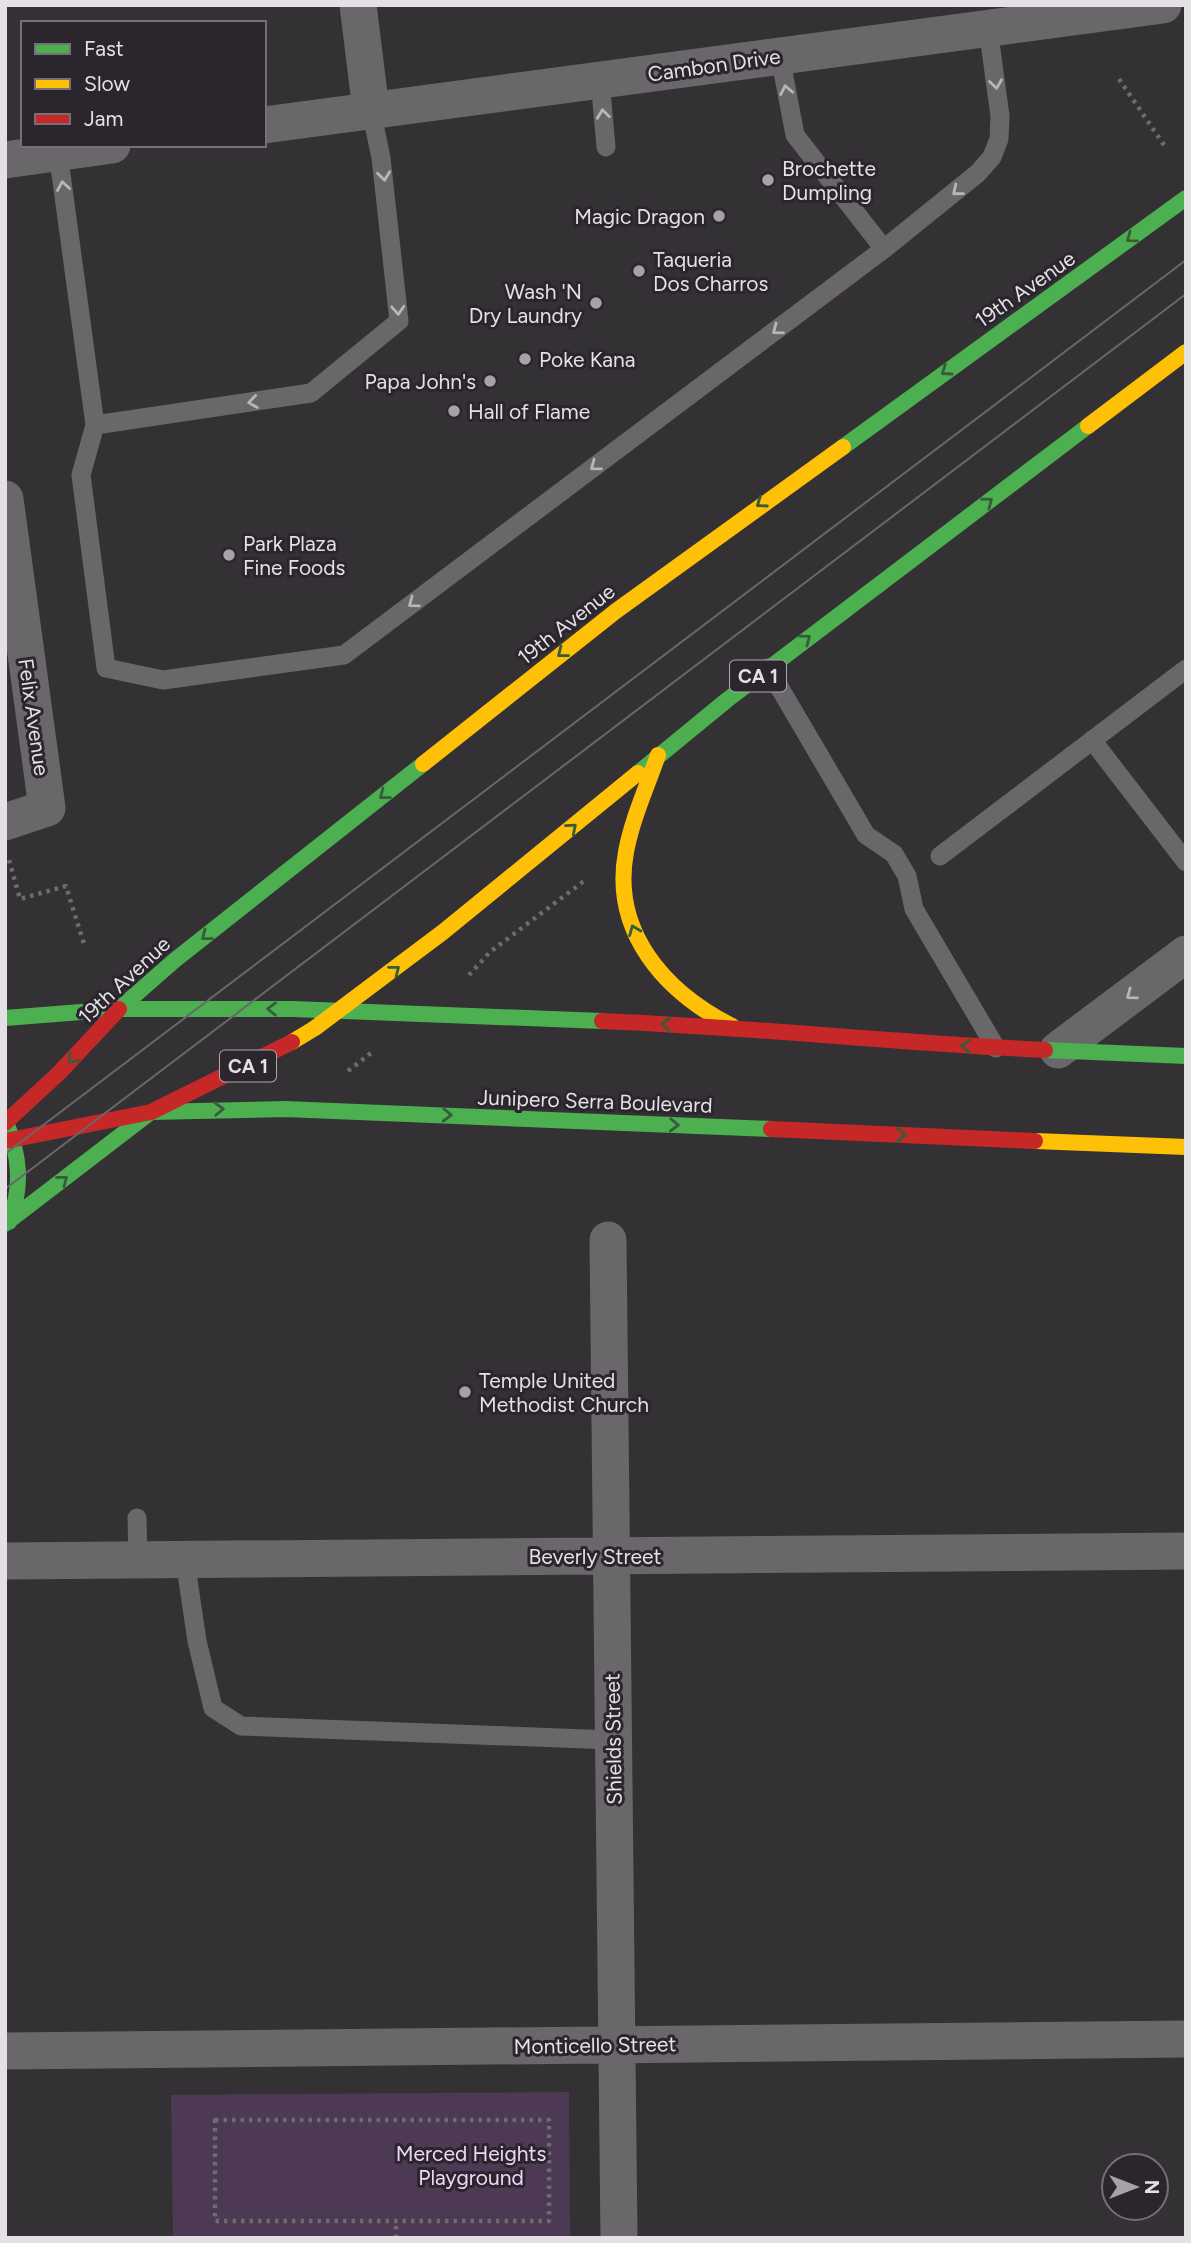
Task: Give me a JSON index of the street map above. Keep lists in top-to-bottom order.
{
  "streets": {
    "main road": ["19th Avenue", "CA 1", "Junipero Serra Boulevard"],
    "street": [
      "Cambon Drive",
      "Felix Avenue",
      "Beverly Street",
      "Shields Street",
      "Monticello Street"
    ]
  },
  "crossings": [
    ["CA 1", "Junipero Serra Boulevard"],
    ["Beverly Street", "Shields Street"],
    ["Shields Street", "Monticello Street"]
  ],
  "parks": ["Merced Heights Playground"],
  "places": [
    "Brochette Dumpling",
    "Magic Dragon",
    "Taqueria Dos Charros",
    "Wash 'N Dry Laundry",
    "Poke Kana",
    "Papa John's",
    "Hall of Flame",
    "Park Plaza Fine Foods",
    "Temple United Methodist Church"
  ],
  "legend": ["Fast", "Slow", "Jam"],
  "north": "right"
}
